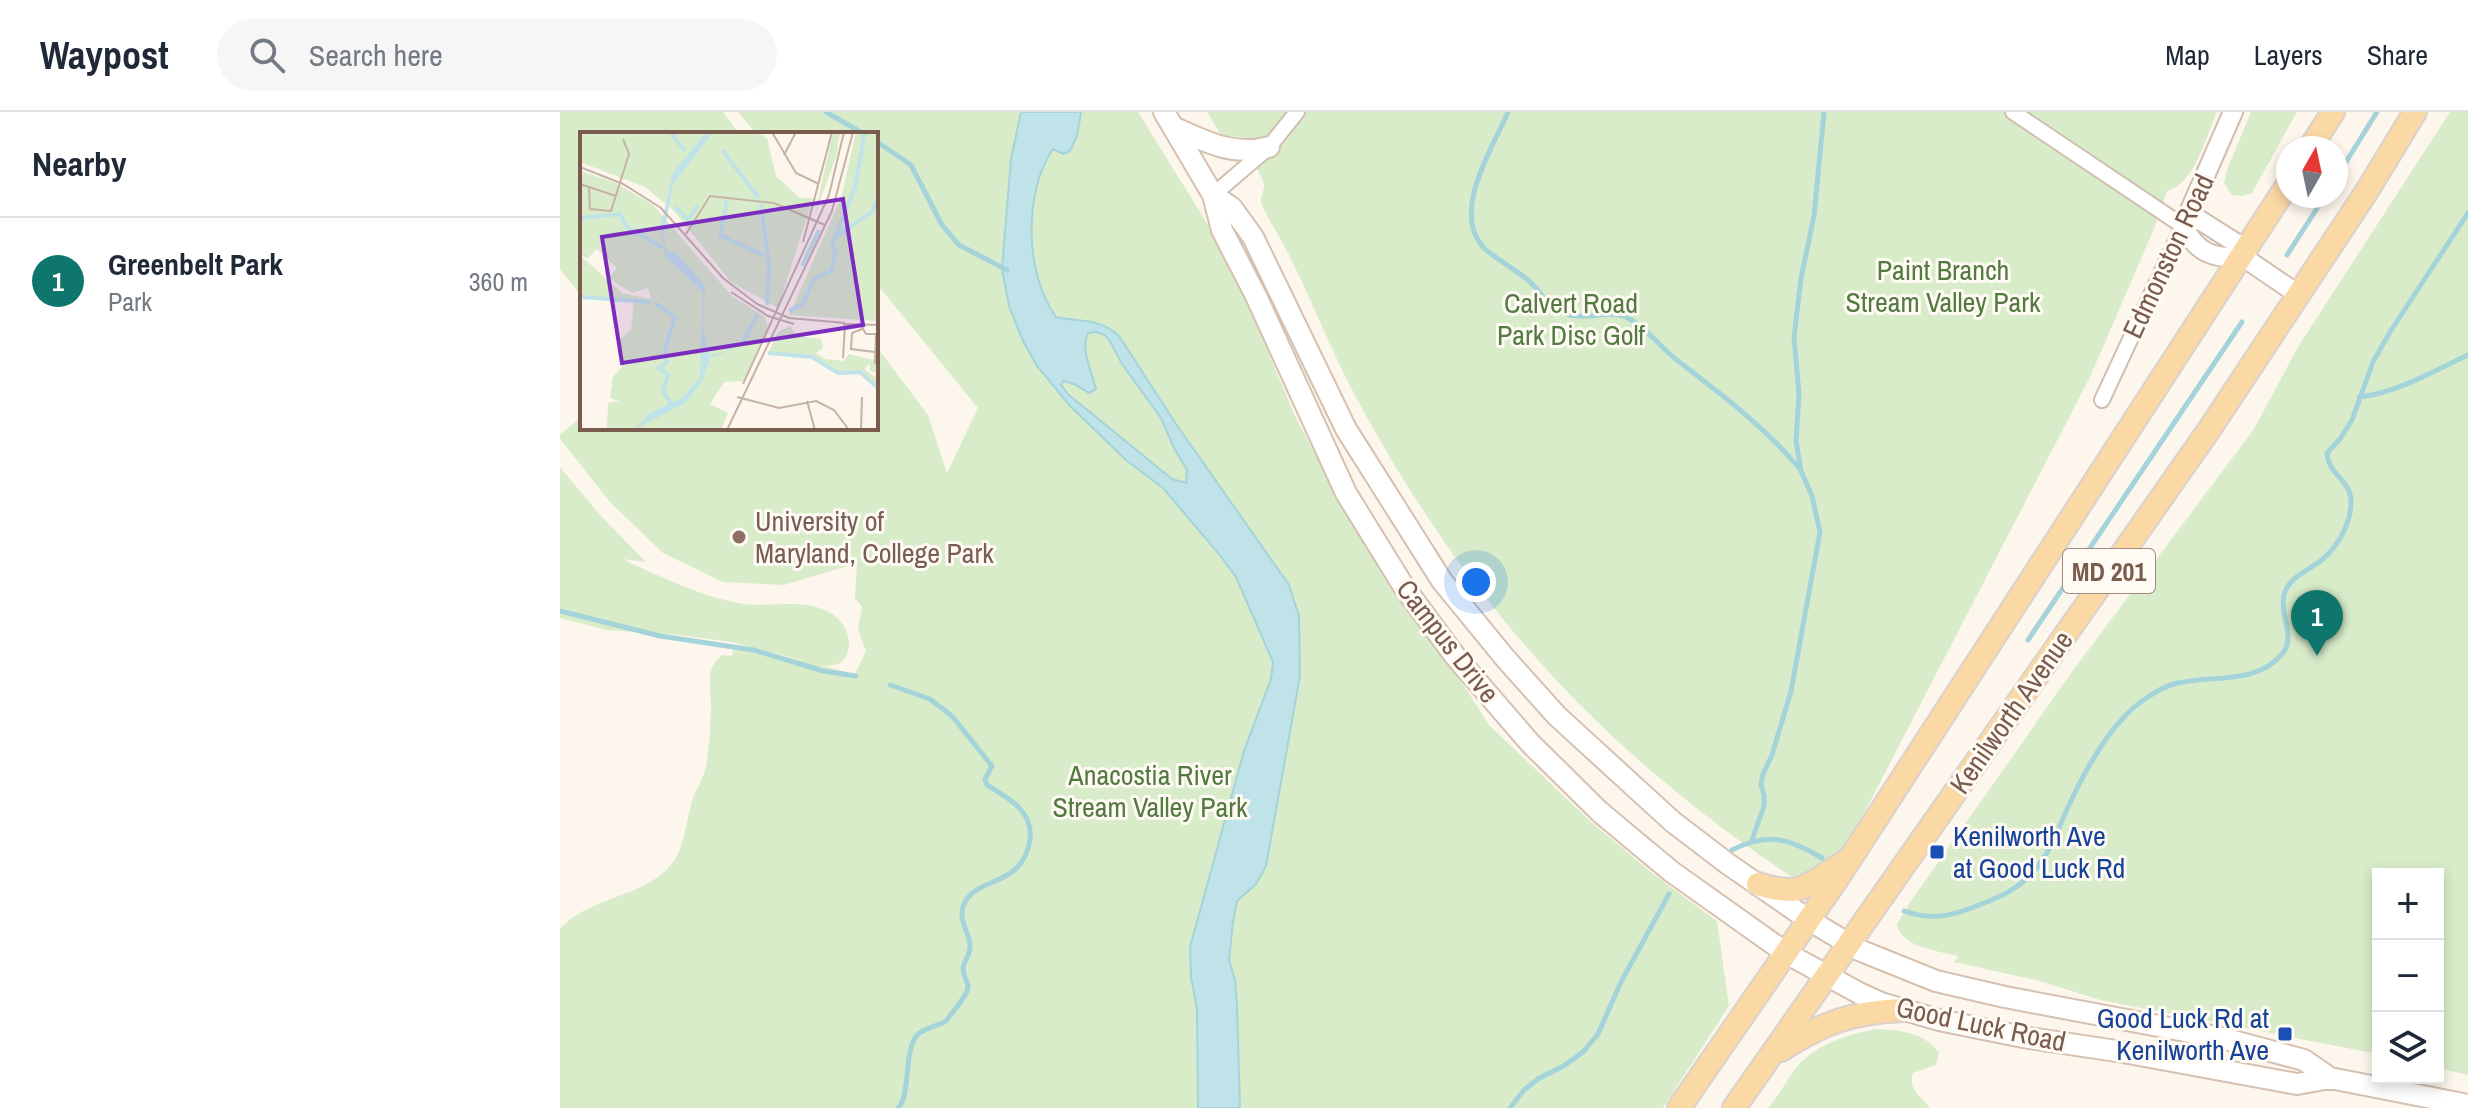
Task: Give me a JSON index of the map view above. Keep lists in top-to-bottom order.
{
  "streets": {
    "main road": [
      "MD 201",
      "Campus Drive",
      "Kenilworth Avenue",
      "Good Luck Road"
    ],
    "street": ["Edmonston Road"]
  },
  "crossings": [
    ["Campus Drive", "Kenilworth Avenue"],
    ["Campus Drive", "Good Luck Road"],
    ["Kenilworth Avenue", "Good Luck Road"]
  ],
  "parks": ["Paint Branch Stream Valley Park", "Calvert Road Park Disc Golf", "Anacostia River Stream Valley Park"],
  "places": {
    "other": ["University of Maryland, College Park"],
    "transit": ["Kenilworth Ave at Good Luck Rd", "Good Luck Rd at Kenilworth Ave"]
  },
  "north": "top",
  "page": {
    "header": "Waypost",
    "search": "Search here",
    "nav": ["Map", "Layers", "Share"],
    "heading": "Nearby",
    "list": [
      {
        "mark": "1",
        "name": "Greenbelt Park",
        "note": "Park",
        "value": "360 m"
      }
    ],
    "pins": "1",
    "map_buttons": ["+", "−"]
  }
}
